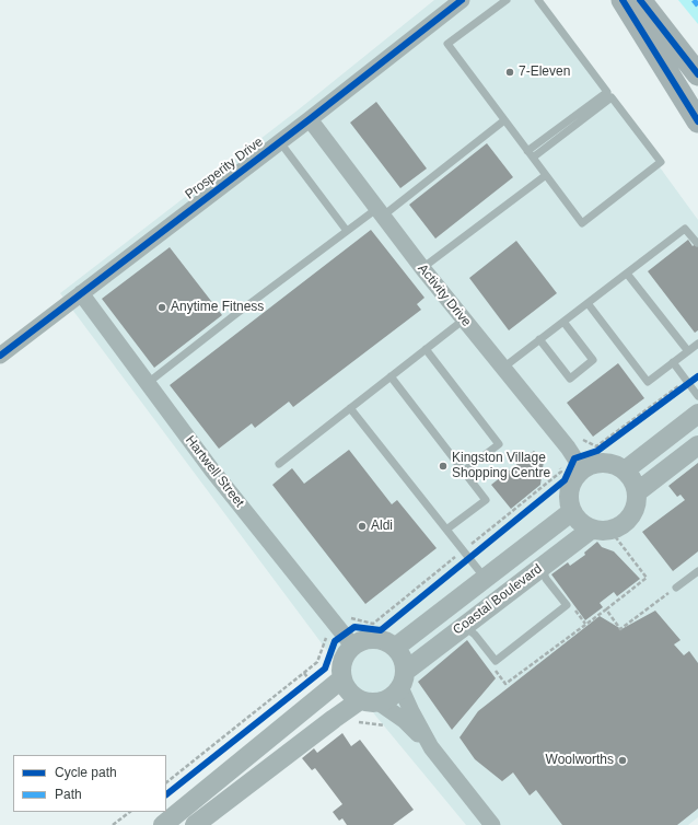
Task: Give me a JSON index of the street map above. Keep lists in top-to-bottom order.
{
  "streets": {
    "street": [
      "Prosperity Drive",
      "Activity Drive",
      "Hartwell Street",
      "Coastal Boulevard"
    ]
  },
  "crossings": [
    ["Prosperity Drive", "Activity Drive"],
    ["Prosperity Drive", "Hartwell Street"],
    ["Activity Drive", "Coastal Boulevard"],
    ["Hartwell Street", "Coastal Boulevard"]
  ],
  "places": [
    "7-Eleven",
    "Anytime Fitness",
    "Kingston Village Shopping Centre",
    "Aldi",
    "Woolworths"
  ],
  "legend": ["Cycle path", "Path"]
}
